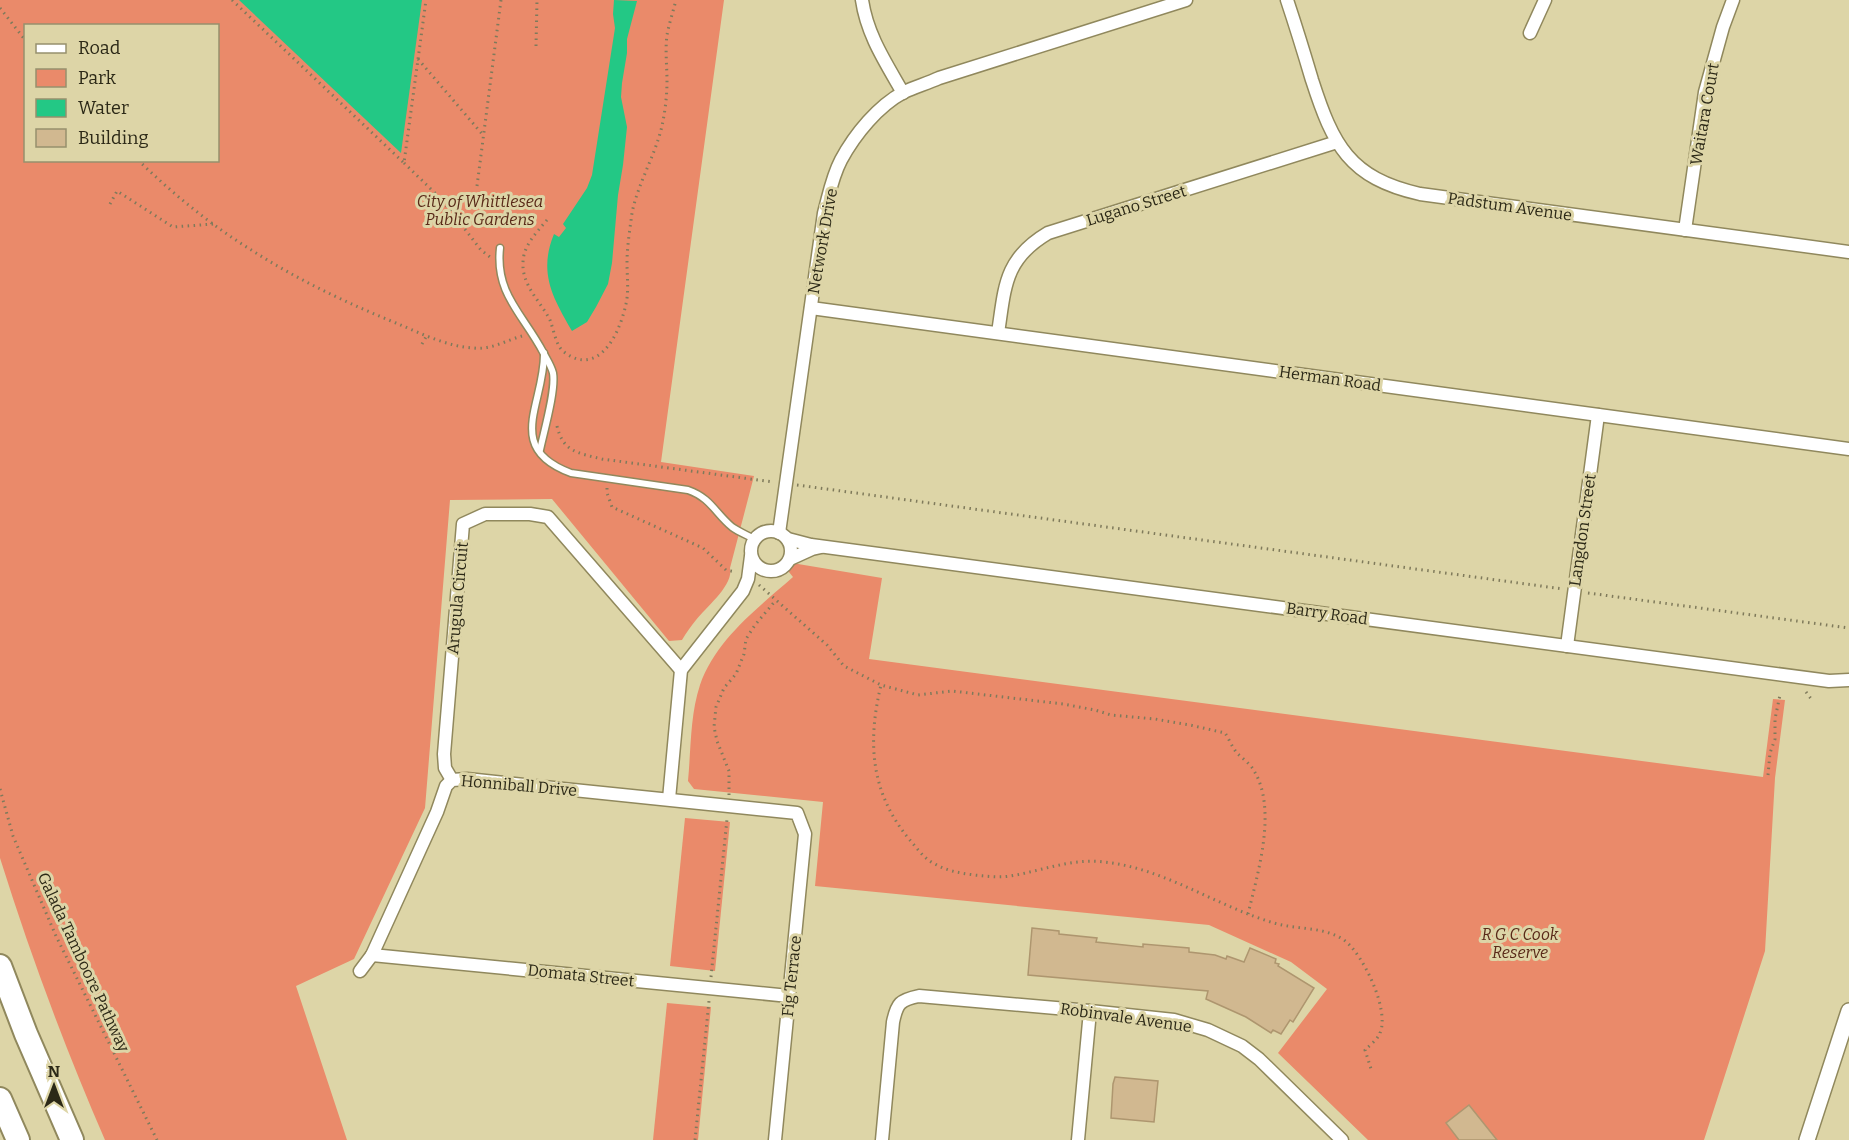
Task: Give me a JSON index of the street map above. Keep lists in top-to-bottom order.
{
  "streets": {
    "street": [
      "Waitara Court",
      "Lugano Street",
      "Padstum Avenue",
      "Network Drive",
      "Herman Road",
      "Langdon Street",
      "Arugula Circuit",
      "Barry Road",
      "Honniball Drive",
      "Domata Street",
      "Fig Terrace",
      "Robinvale Avenue"
    ],
    "path": ["Galada Tamboore Pathway"]
  },
  "crossings": [
    ["Waitara Court", "Padstum Avenue"],
    ["Lugano Street", "Padstum Avenue"],
    ["Lugano Street", "Herman Road"],
    ["Network Drive", "Herman Road"],
    ["Network Drive", "Barry Road"],
    ["Herman Road", "Langdon Street"],
    ["Langdon Street", "Barry Road"],
    ["Arugula Circuit", "Honniball Drive"],
    ["Honniball Drive", "Domata Street"],
    ["Honniball Drive", "Fig Terrace"],
    ["Domata Street", "Fig Terrace"]
  ],
  "parks": ["City of Whittlesea Public Gardens", "R G C Cook Reserve"],
  "legend": [
    "Road",
    "Park",
    "Water",
    "Building"
  ],
  "north": "top"
}
